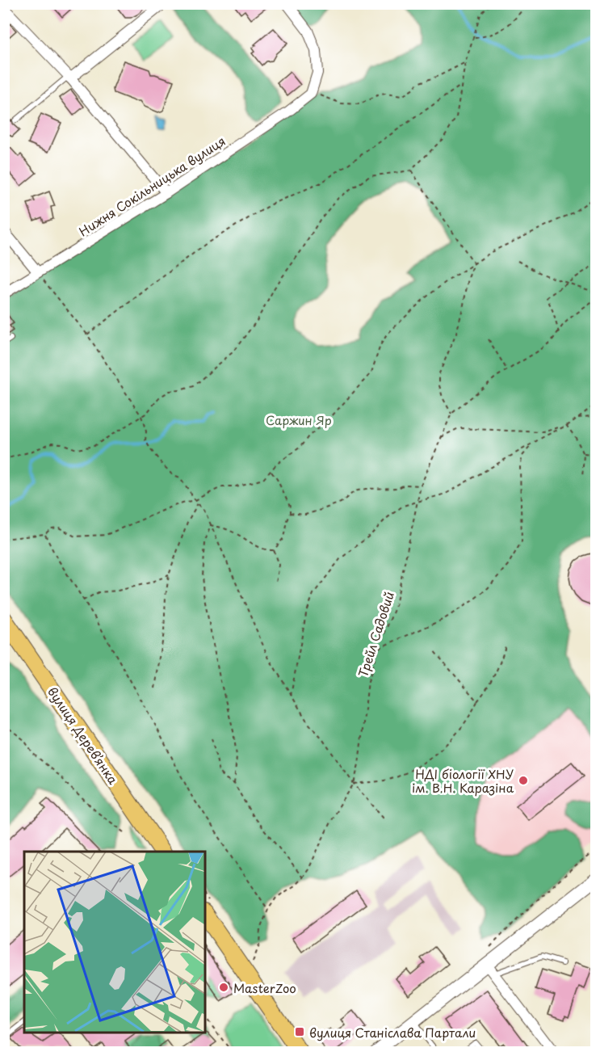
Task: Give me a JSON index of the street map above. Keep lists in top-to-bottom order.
{
  "streets": {
    "main road": ["вулиця Дерев’янка"],
    "street": ["Нижня Сокільницька вулиця"],
    "path": ["Трейл Садовий"]
  },
  "parks": ["Саржин Яр"],
  "places": {
    "other": ["НДІ біології ХНУ ім. В.Н. Каразіна", "MasterZoo"],
    "transit": ["вулиця Станіслава Партали"]
  }
}
